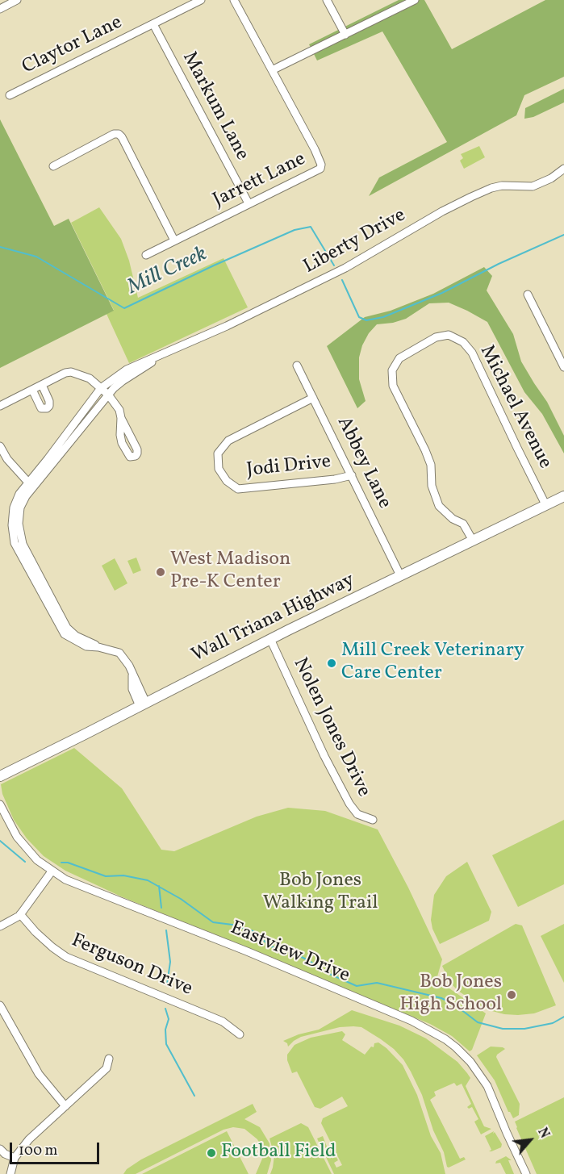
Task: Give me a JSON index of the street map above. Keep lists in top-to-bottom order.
{
  "streets": {
    "main road": ["Wall Triana Highway"],
    "street": [
      "Claytor Lane",
      "Markum Lane",
      "Jarrett Lane",
      "Liberty Drive",
      "Michael Avenue",
      "Abbey Lane",
      "Jodi Drive",
      "Nolen Jones Drive",
      "Eastview Drive",
      "Ferguson Drive"
    ]
  },
  "crossings": [
    ["Claytor Lane", "Markum Lane"],
    ["Markum Lane", "Jarrett Lane"],
    ["Liberty Drive", "Wall Triana Highway"],
    ["Michael Avenue", "Wall Triana Highway"],
    ["Abbey Lane", "Jodi Drive"],
    ["Abbey Lane", "Wall Triana Highway"],
    ["Wall Triana Highway", "Nolen Jones Drive"]
  ],
  "water": ["Mill Creek"],
  "parks": ["Bob Jones Walking Trail"],
  "places": [
    "West Madison Pre-K Center",
    "Mill Creek Veterinary Care Center",
    "Bob Jones High School",
    "Football Field"
  ],
  "scale_bar": "100 m",
  "north": "top right"
}
